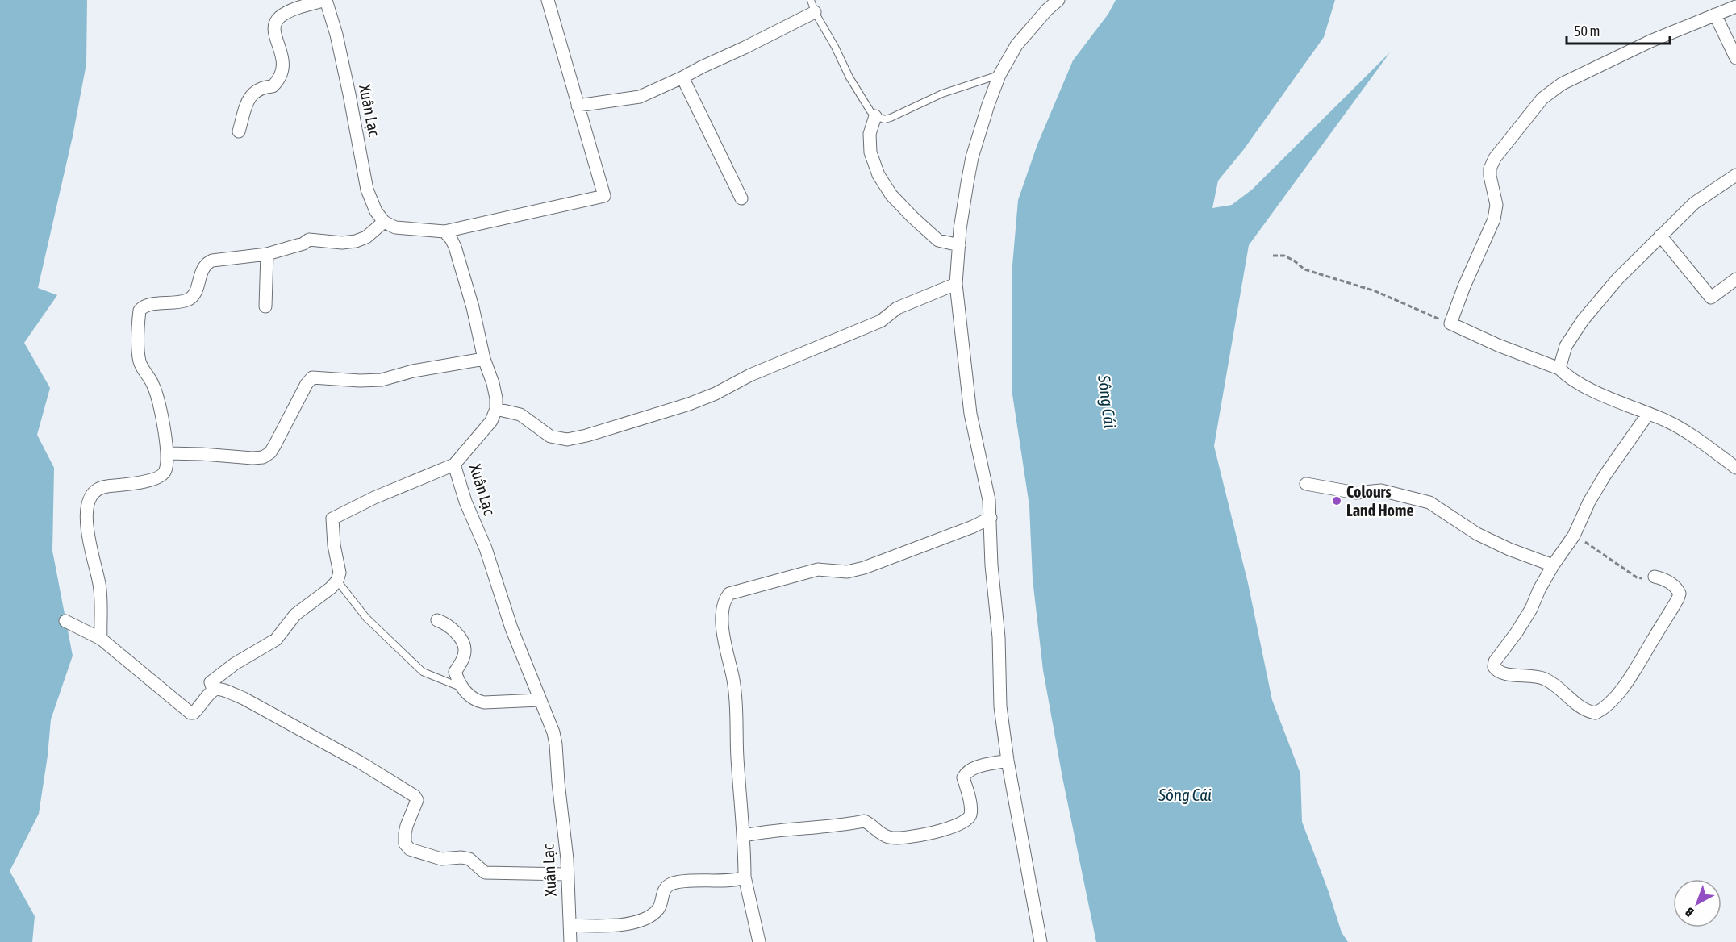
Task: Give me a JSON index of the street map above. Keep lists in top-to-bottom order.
{
  "streets": {
    "street": ["Xuân Lạc"]
  },
  "water": ["Sông Cái"],
  "places": ["Colours Land Home"],
  "scale_bar": "50 m",
  "north": "bottom left"
}
